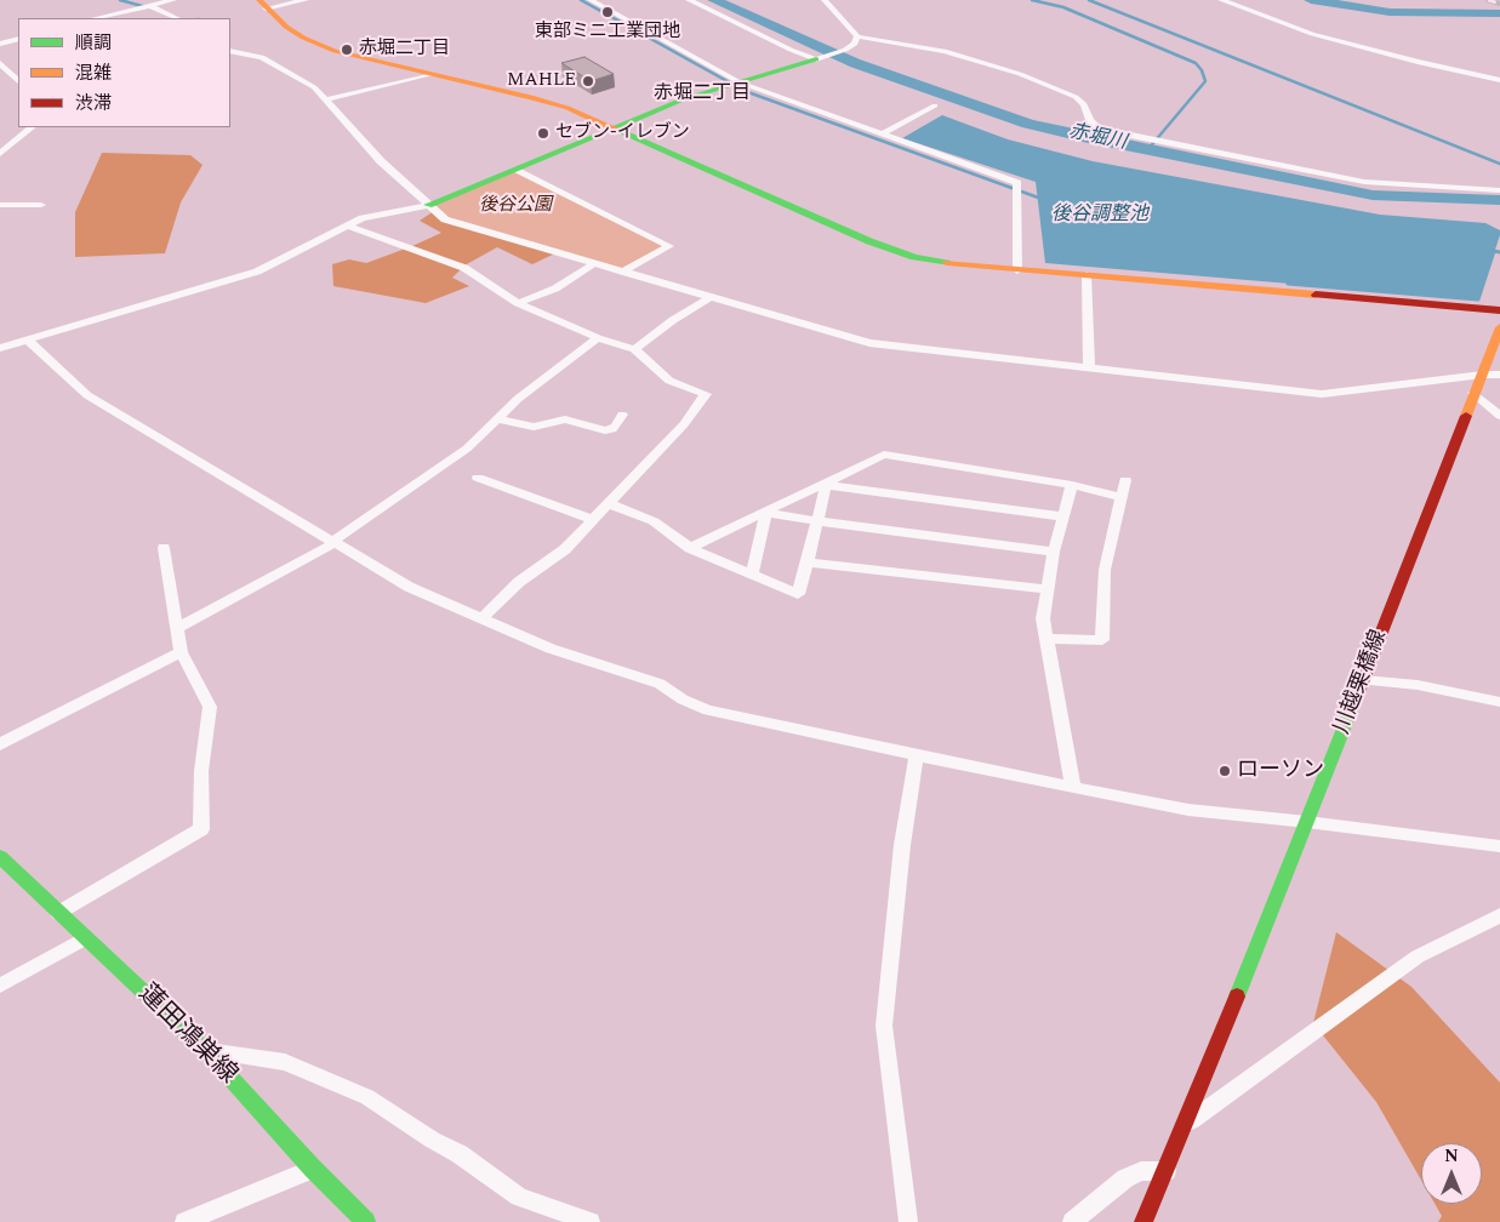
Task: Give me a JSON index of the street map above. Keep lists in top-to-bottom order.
{
  "streets": {
    "street": ["川越栗橋線", "蓮田鴻巣線"]
  },
  "districts": ["赤堀二丁目"],
  "water": ["赤堀川", "後谷調整池"],
  "parks": ["後谷公園"],
  "places": [
    "東部ミニ工業団地",
    "赤堀二丁目",
    "MAHLE",
    "セブン-イレブン",
    "ローソン"
  ],
  "legend": ["順調", "混雑", "渋滞"],
  "north": "top"
}
